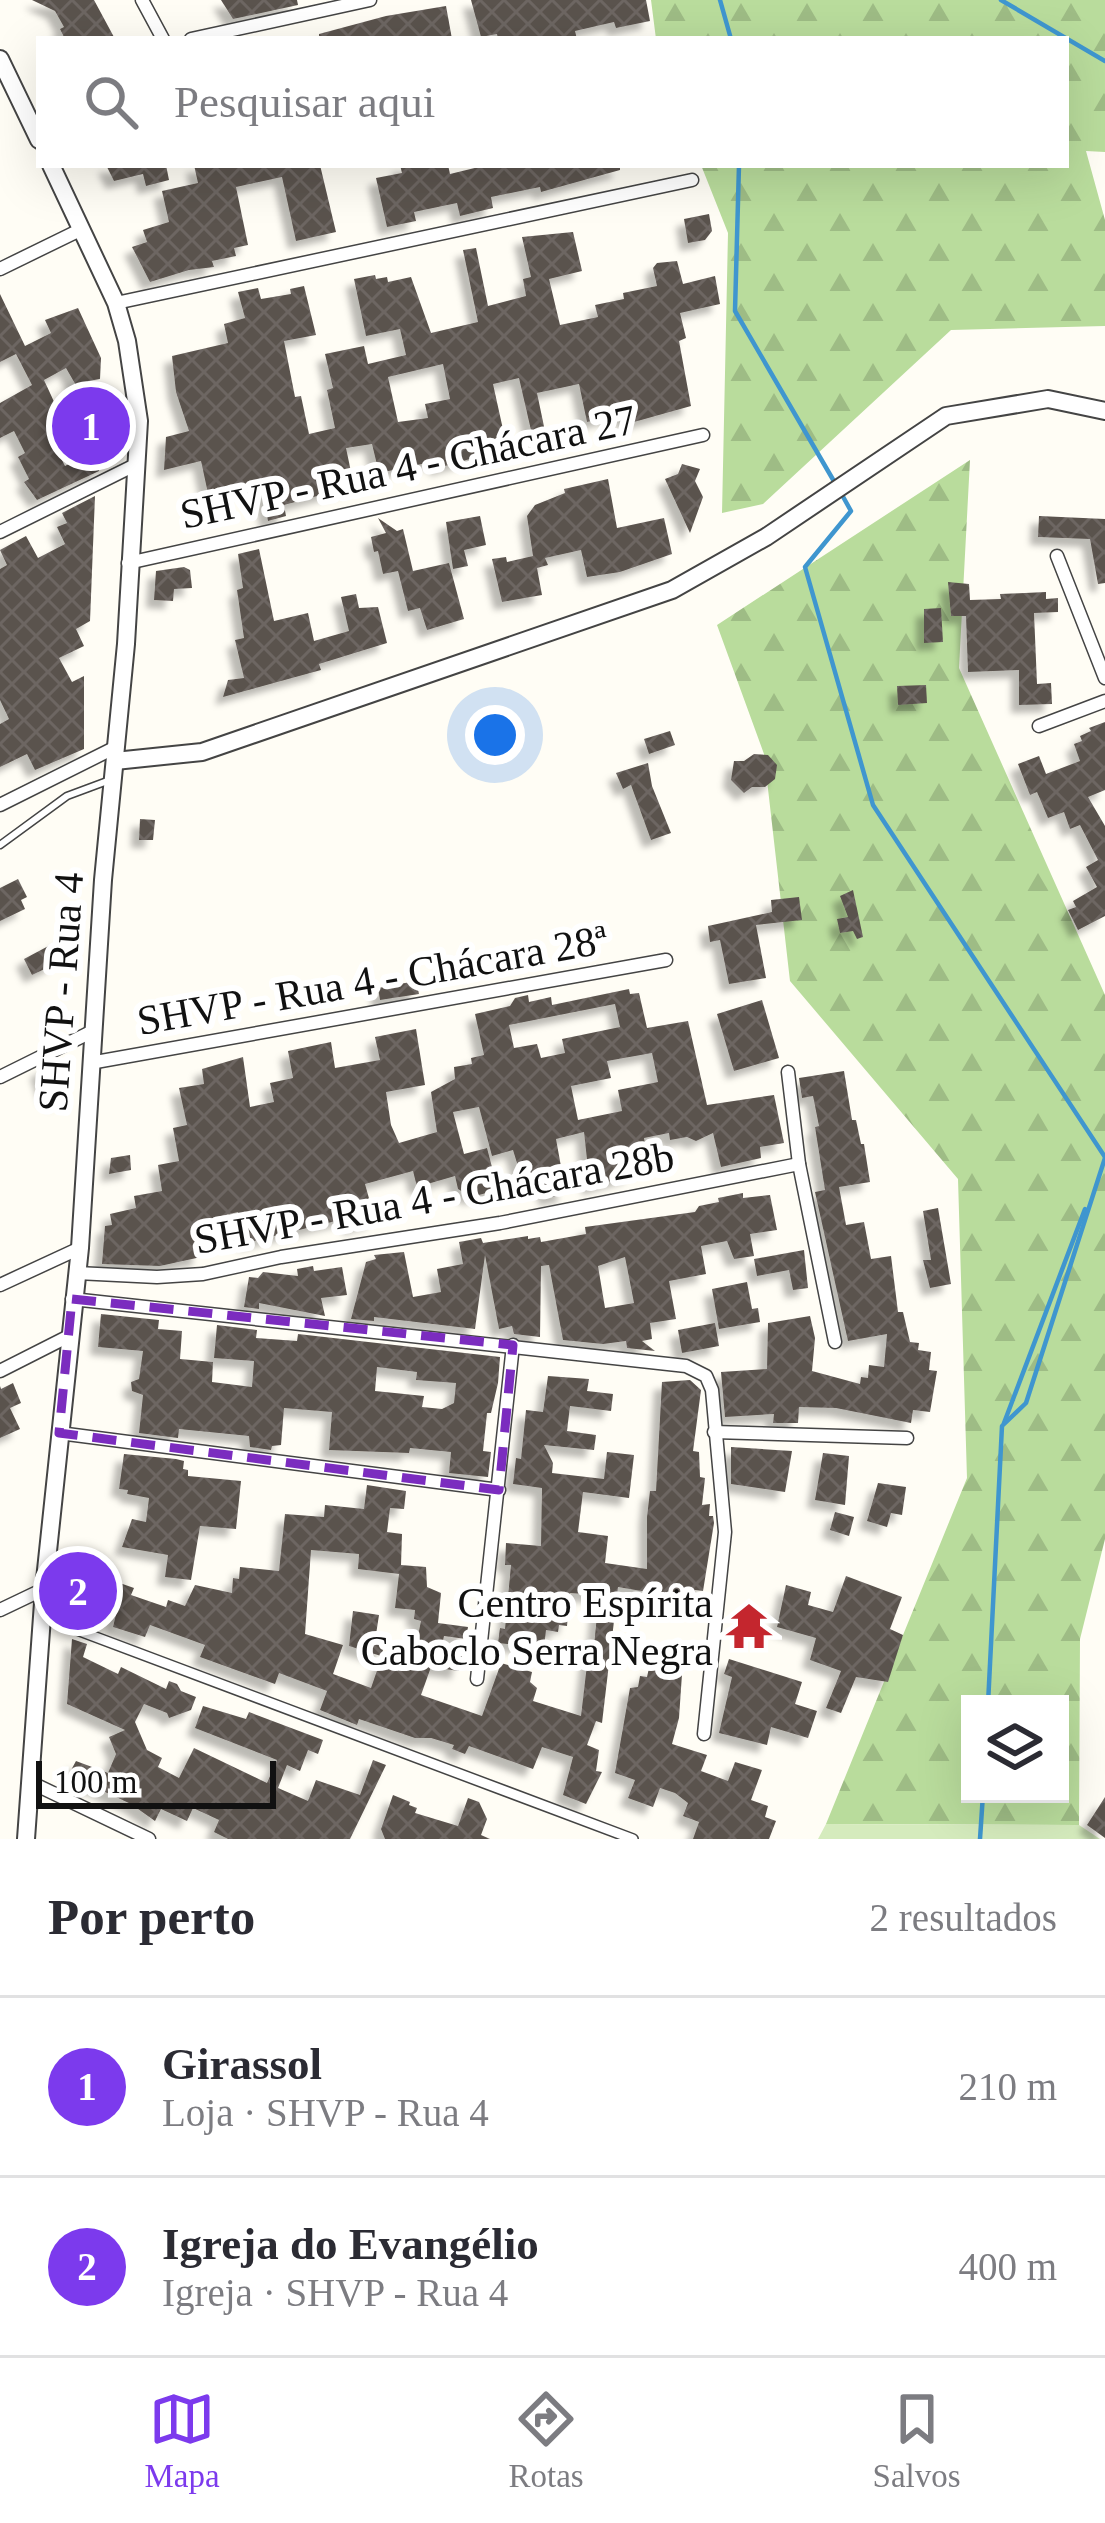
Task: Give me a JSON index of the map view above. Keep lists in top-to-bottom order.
{
  "streets": {
    "street": [
      "SHVP - Rua 4 - Chácara 27",
      "SHVP - Rua 4 - Chácara 28ª",
      "SHVP - Rua 4",
      "SHVP - Rua 4 - Chácara 28b"
    ]
  },
  "crossings": [
    ["SHVP - Rua 4 - Chácara 27", "SHVP - Rua 4"],
    ["SHVP - Rua 4 - Chácara 28ª", "SHVP - Rua 4"],
    ["SHVP - Rua 4", "SHVP - Rua 4 - Chácara 28b"]
  ],
  "places": {
    "temple": ["Centro Espírita Caboclo Serra Negra"]
  },
  "scale_bar": "100 m",
  "page": {
    "search": "Pesquisar aqui",
    "pins": ["1", "2"],
    "scale": "100 m",
    "heading": ["Por perto", "2 resultados"],
    "list": [
      {
        "mark": "1",
        "name": "Girassol",
        "note": "Loja · SHVP - Rua 4",
        "value": "210 m"
      },
      {
        "mark": "2",
        "name": "Igreja do Evangélio",
        "note": "Igreja · SHVP - Rua 4",
        "value": "400 m"
      }
    ],
    "nav": ["Mapa", "Rotas", "Salvos"]
  }
}
